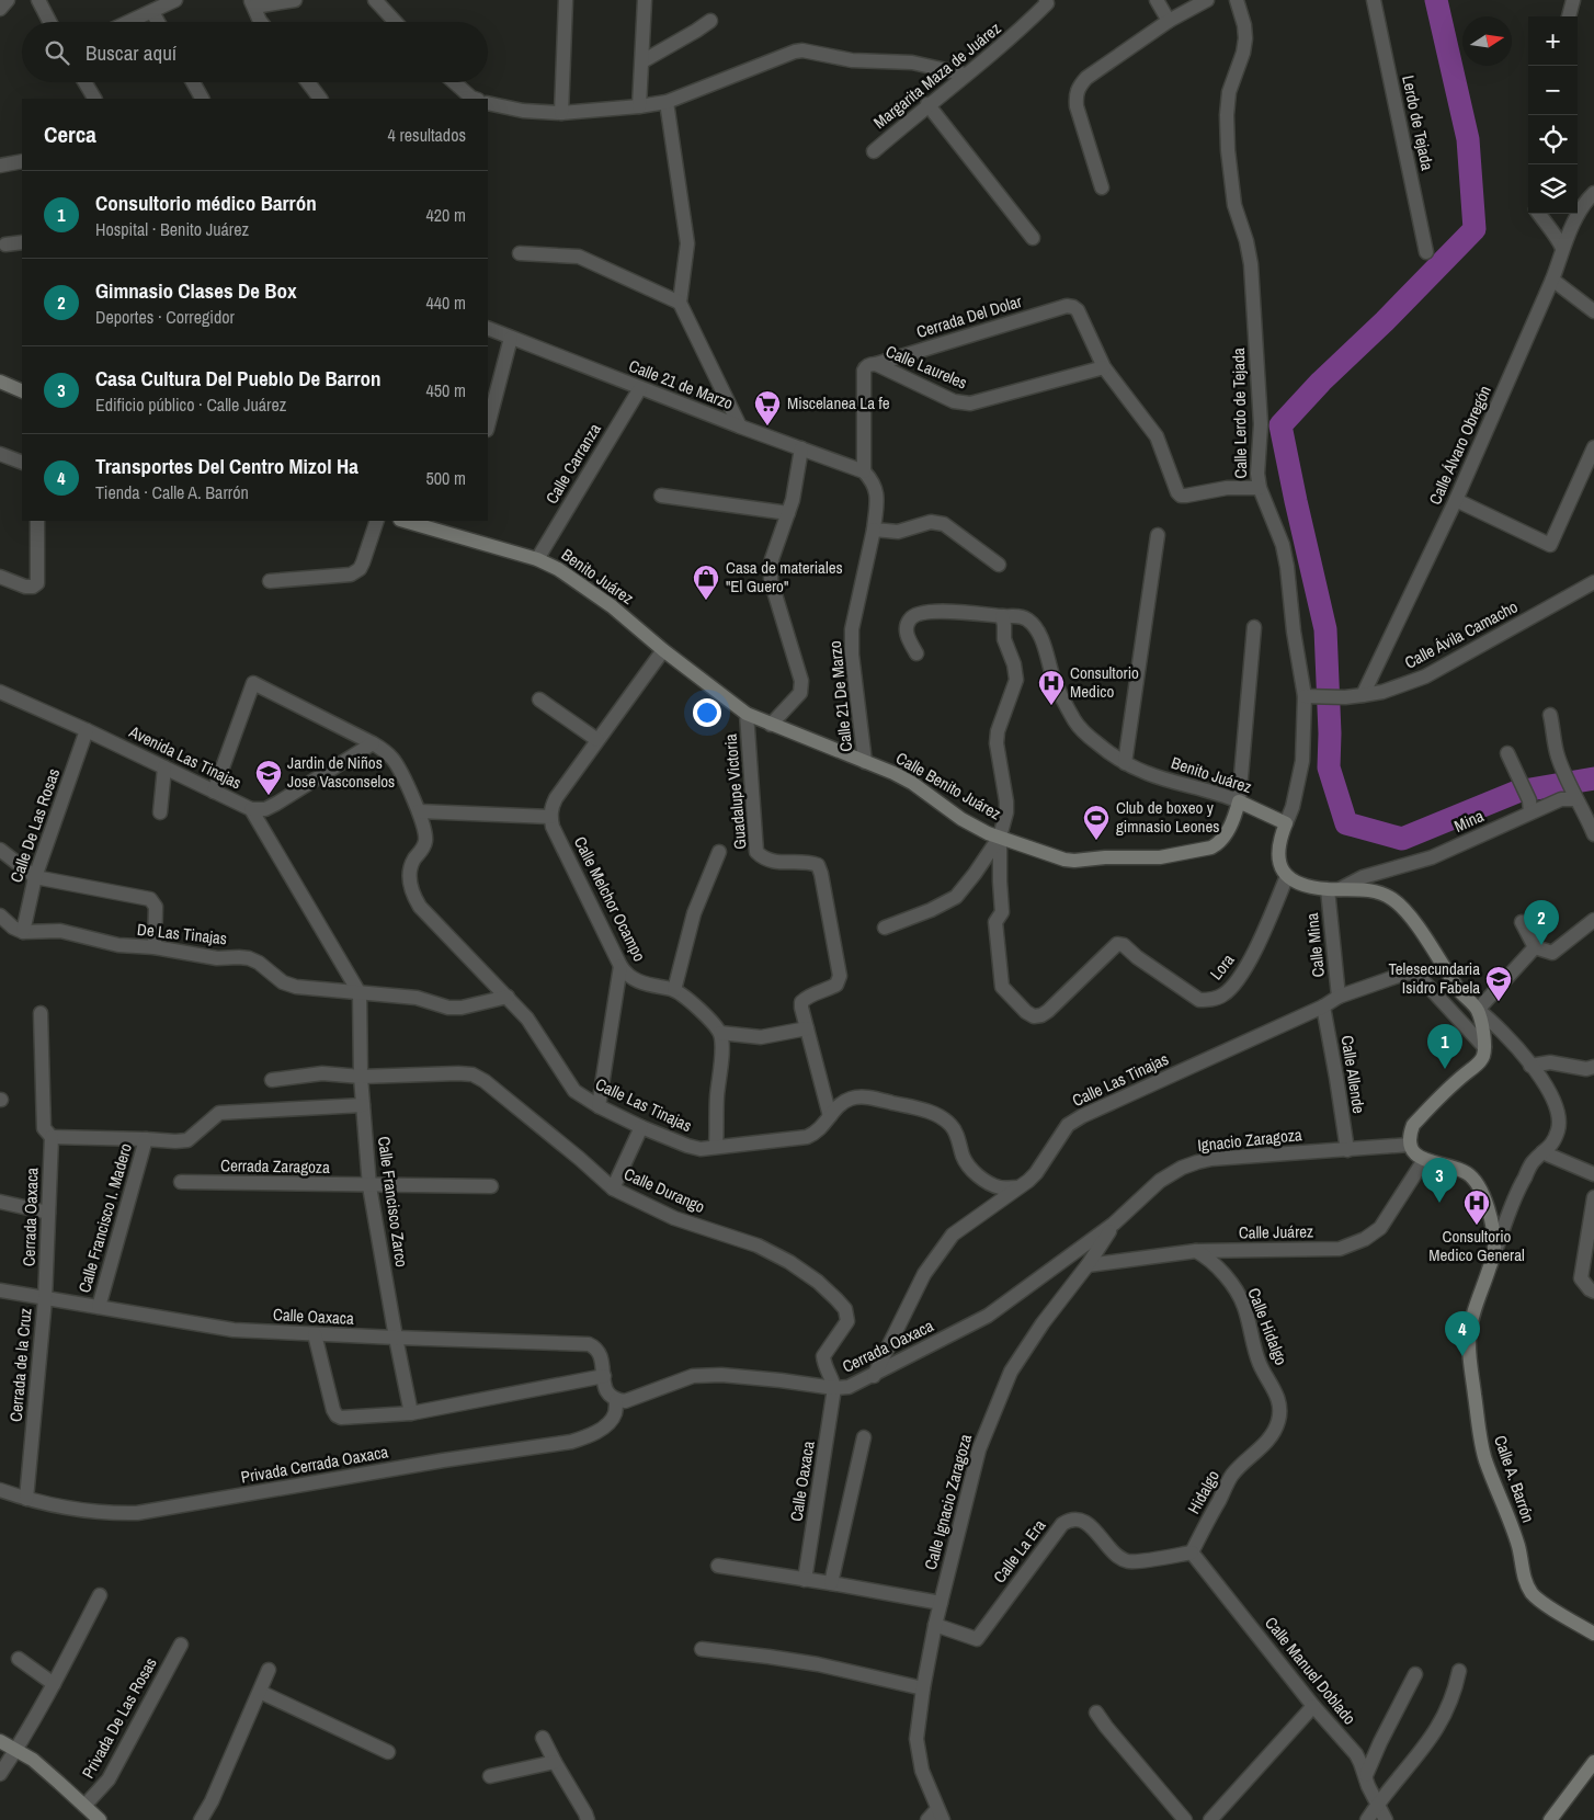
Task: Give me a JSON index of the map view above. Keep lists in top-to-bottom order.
{
  "streets": {
    "street": [
      "Margarita Maza de Juárez",
      "Lerdo de Tejada",
      "Cerrada Del Dolar",
      "Calle Laureles",
      "Calle 21 de Marzo",
      "Calle Lerdo de Tejada",
      "Calle Álvaro Obregón",
      "Calle Carranza",
      "Benito Juárez",
      "Calle Ávila Camacho",
      "Calle 21 De Marzo",
      "Avenida Las Tinajas",
      "Calle Benito Juárez",
      "Guadalupe Victoria",
      "Mina",
      "Calle De Las Rosas",
      "Calle Melchor Ocampo",
      "De Las Tinajas",
      "Calle Mina",
      "Lora",
      "Calle Allende",
      "Calle Las Tinajas",
      "Ignacio Zaragoza",
      "Cerrada Zaragoza",
      "Calle Durango",
      "Calle Francisco Zarco",
      "Cerrada Oaxaca",
      "Calle Francisco I. Madero",
      "Calle Juárez",
      "Calle Oaxaca",
      "Calle Hidalgo",
      "Cerrada de la Cruz",
      "Privada Cerrada Oaxaca",
      "Calle A. Barrón",
      "Hidalgo",
      "Calle Ignacio Zaragoza",
      "Calle La Era",
      "Calle Manuel Doblado",
      "Privada De Las Rosas"
    ]
  },
  "crossings": [
    ["Cerrada Del Dolar", "Calle Laureles"],
    ["Calle Laureles", "Calle 21 de Marzo"],
    ["Calle 21 de Marzo", "Calle Carranza"],
    ["Calle Lerdo de Tejada", "Benito Juárez"],
    ["Calle Lerdo de Tejada", "Calle Ávila Camacho"],
    ["Calle Álvaro Obregón", "Calle Ávila Camacho"],
    ["Calle Carranza", "Benito Juárez"],
    ["Benito Juárez", "Calle Benito Juárez"],
    ["Benito Juárez", "Guadalupe Victoria"],
    ["Calle 21 De Marzo", "Calle Benito Juárez"],
    ["Avenida Las Tinajas", "Calle De Las Rosas"],
    ["Avenida Las Tinajas", "De Las Tinajas"],
    ["Avenida Las Tinajas", "Calle Las Tinajas"],
    ["Avenida Las Tinajas", "Calle Francisco Zarco"],
    ["Calle Benito Juárez", "Guadalupe Victoria"],
    ["Calle Benito Juárez", "Lora"],
    ["Guadalupe Victoria", "Calle Las Tinajas"],
    ["Mina", "Calle Mina"],
    ["Calle De Las Rosas", "De Las Tinajas"],
    ["De Las Tinajas", "Calle Las Tinajas"],
    ["De Las Tinajas", "Calle Francisco Zarco"],
    ["Calle Mina", "Lora"],
    ["Calle Mina", "Calle Las Tinajas"],
    ["Calle Allende", "Calle Las Tinajas"],
    ["Calle Allende", "Ignacio Zaragoza"],
    ["Ignacio Zaragoza", "Cerrada Oaxaca"],
    ["Ignacio Zaragoza", "Calle Ignacio Zaragoza"],
    ["Cerrada Zaragoza", "Calle Francisco Zarco"],
    ["Calle Durango", "Calle Francisco Zarco"],
    ["Calle Durango", "Cerrada Oaxaca"],
    ["Calle Durango", "Calle Oaxaca"],
    ["Calle Francisco Zarco", "Calle Oaxaca"],
    ["Cerrada Oaxaca", "Calle Oaxaca"],
    ["Cerrada Oaxaca", "Cerrada de la Cruz"],
    ["Cerrada Oaxaca", "Privada Cerrada Oaxaca"],
    ["Cerrada Oaxaca", "Calle Ignacio Zaragoza"],
    ["Calle Francisco I. Madero", "Calle Oaxaca"],
    ["Calle Juárez", "Calle Hidalgo"],
    ["Calle Juárez", "Calle Ignacio Zaragoza"],
    ["Calle Oaxaca", "Cerrada de la Cruz"],
    ["Calle Oaxaca", "Privada Cerrada Oaxaca"],
    ["Calle Hidalgo", "Hidalgo"],
    ["Cerrada de la Cruz", "Privada Cerrada Oaxaca"],
    ["Hidalgo", "Calle La Era"],
    ["Hidalgo", "Calle Manuel Doblado"],
    ["Calle Ignacio Zaragoza", "Calle La Era"],
    ["Calle La Era", "Calle Manuel Doblado"]
  ],
  "places": {
    "supermarket": ["Miscelanea La fe"],
    "shop": ["Casa de materiales \"El Guero\""],
    "hospital": ["Consultorio Medico", "Consultorio Medico General"],
    "school or university": ["Jardin de Niños Jose Vasconselos", "Telesecundaria Isidro Fabela"],
    "sports": ["Club de boxeo y gimnasio Leones"]
  },
  "north": "right",
  "page": {
    "map_buttons": ["+", "−"],
    "search": "Buscar aquí",
    "heading": ["Cerca", "4 resultados"],
    "list": [
      {
        "mark": "1",
        "name": "Consultorio médico Barrón",
        "note": "Hospital · Benito Juárez",
        "value": "420 m"
      },
      {
        "mark": "2",
        "name": "Gimnasio Clases De Box",
        "note": "Deportes · Corregidor",
        "value": "440 m"
      },
      {
        "mark": "3",
        "name": "Casa Cultura Del Pueblo De Barron",
        "note": "Edificio público · Calle Juárez",
        "value": "450 m"
      },
      {
        "mark": "4",
        "name": "Transportes Del Centro Mizol Ha",
        "note": "Tienda · Calle A. Barrón",
        "value": "500 m"
      }
    ],
    "pins": [
      "2",
      "1",
      "3",
      "4"
    ]
  }
}
